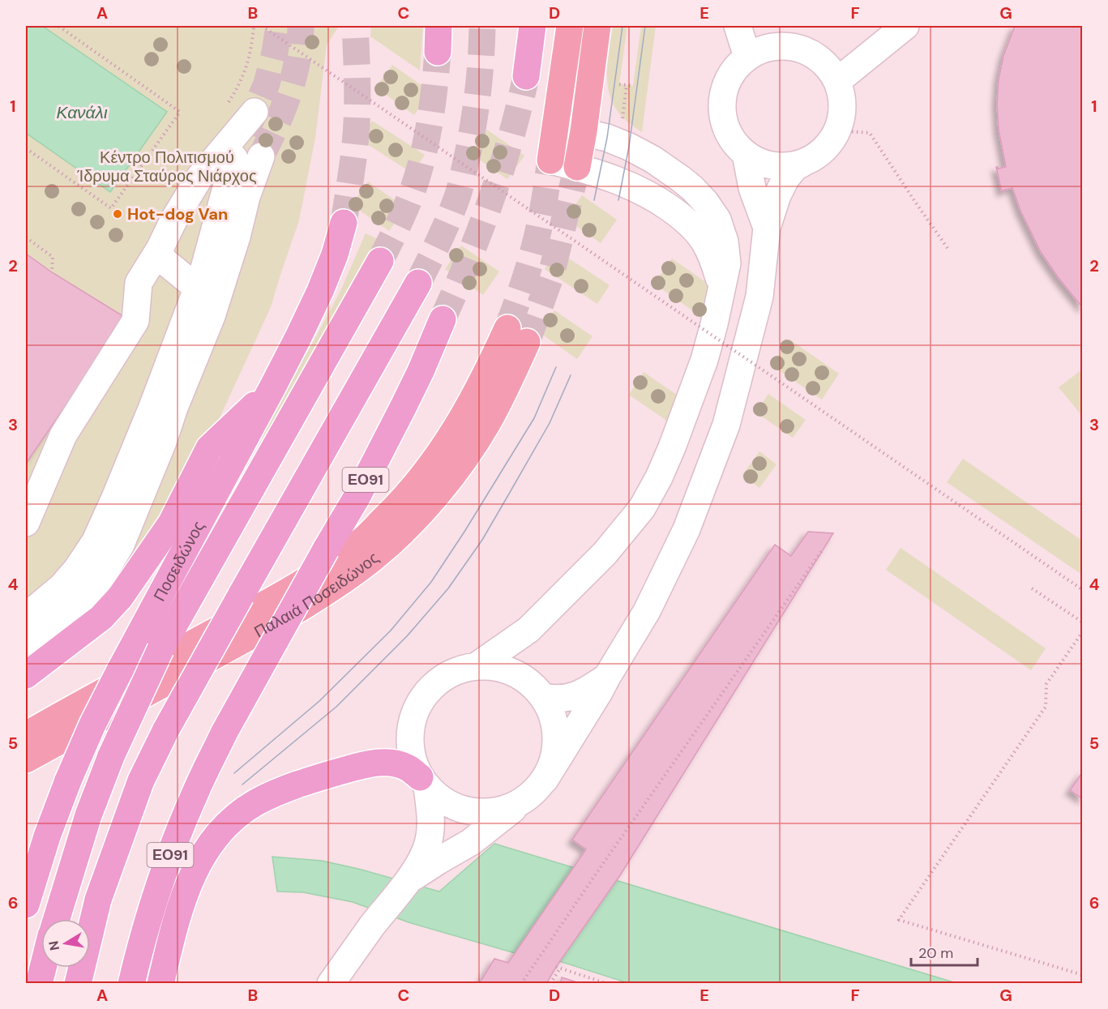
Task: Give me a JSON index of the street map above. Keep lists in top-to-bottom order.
{
  "streets": {
    "highway": ["ΕΟ91", "Ποσειδώνος"],
    "main road": ["Παλαιά Ποσειδώνος"]
  },
  "water": ["Κανάλι"],
  "parks": ["Κέντρο Πολιτισμού Ίδρυμα Σταύρος Νιάρχος"],
  "places": ["Hot-dog Van"],
  "scale_bar": "20 m",
  "north": "left",
  "grid": {
    "columns": [
      "A",
      "B",
      "C",
      "D",
      "E",
      "F",
      "G"
    ],
    "rows": [
      "1",
      "2",
      "3",
      "4",
      "5",
      "6"
    ]
  }
}
